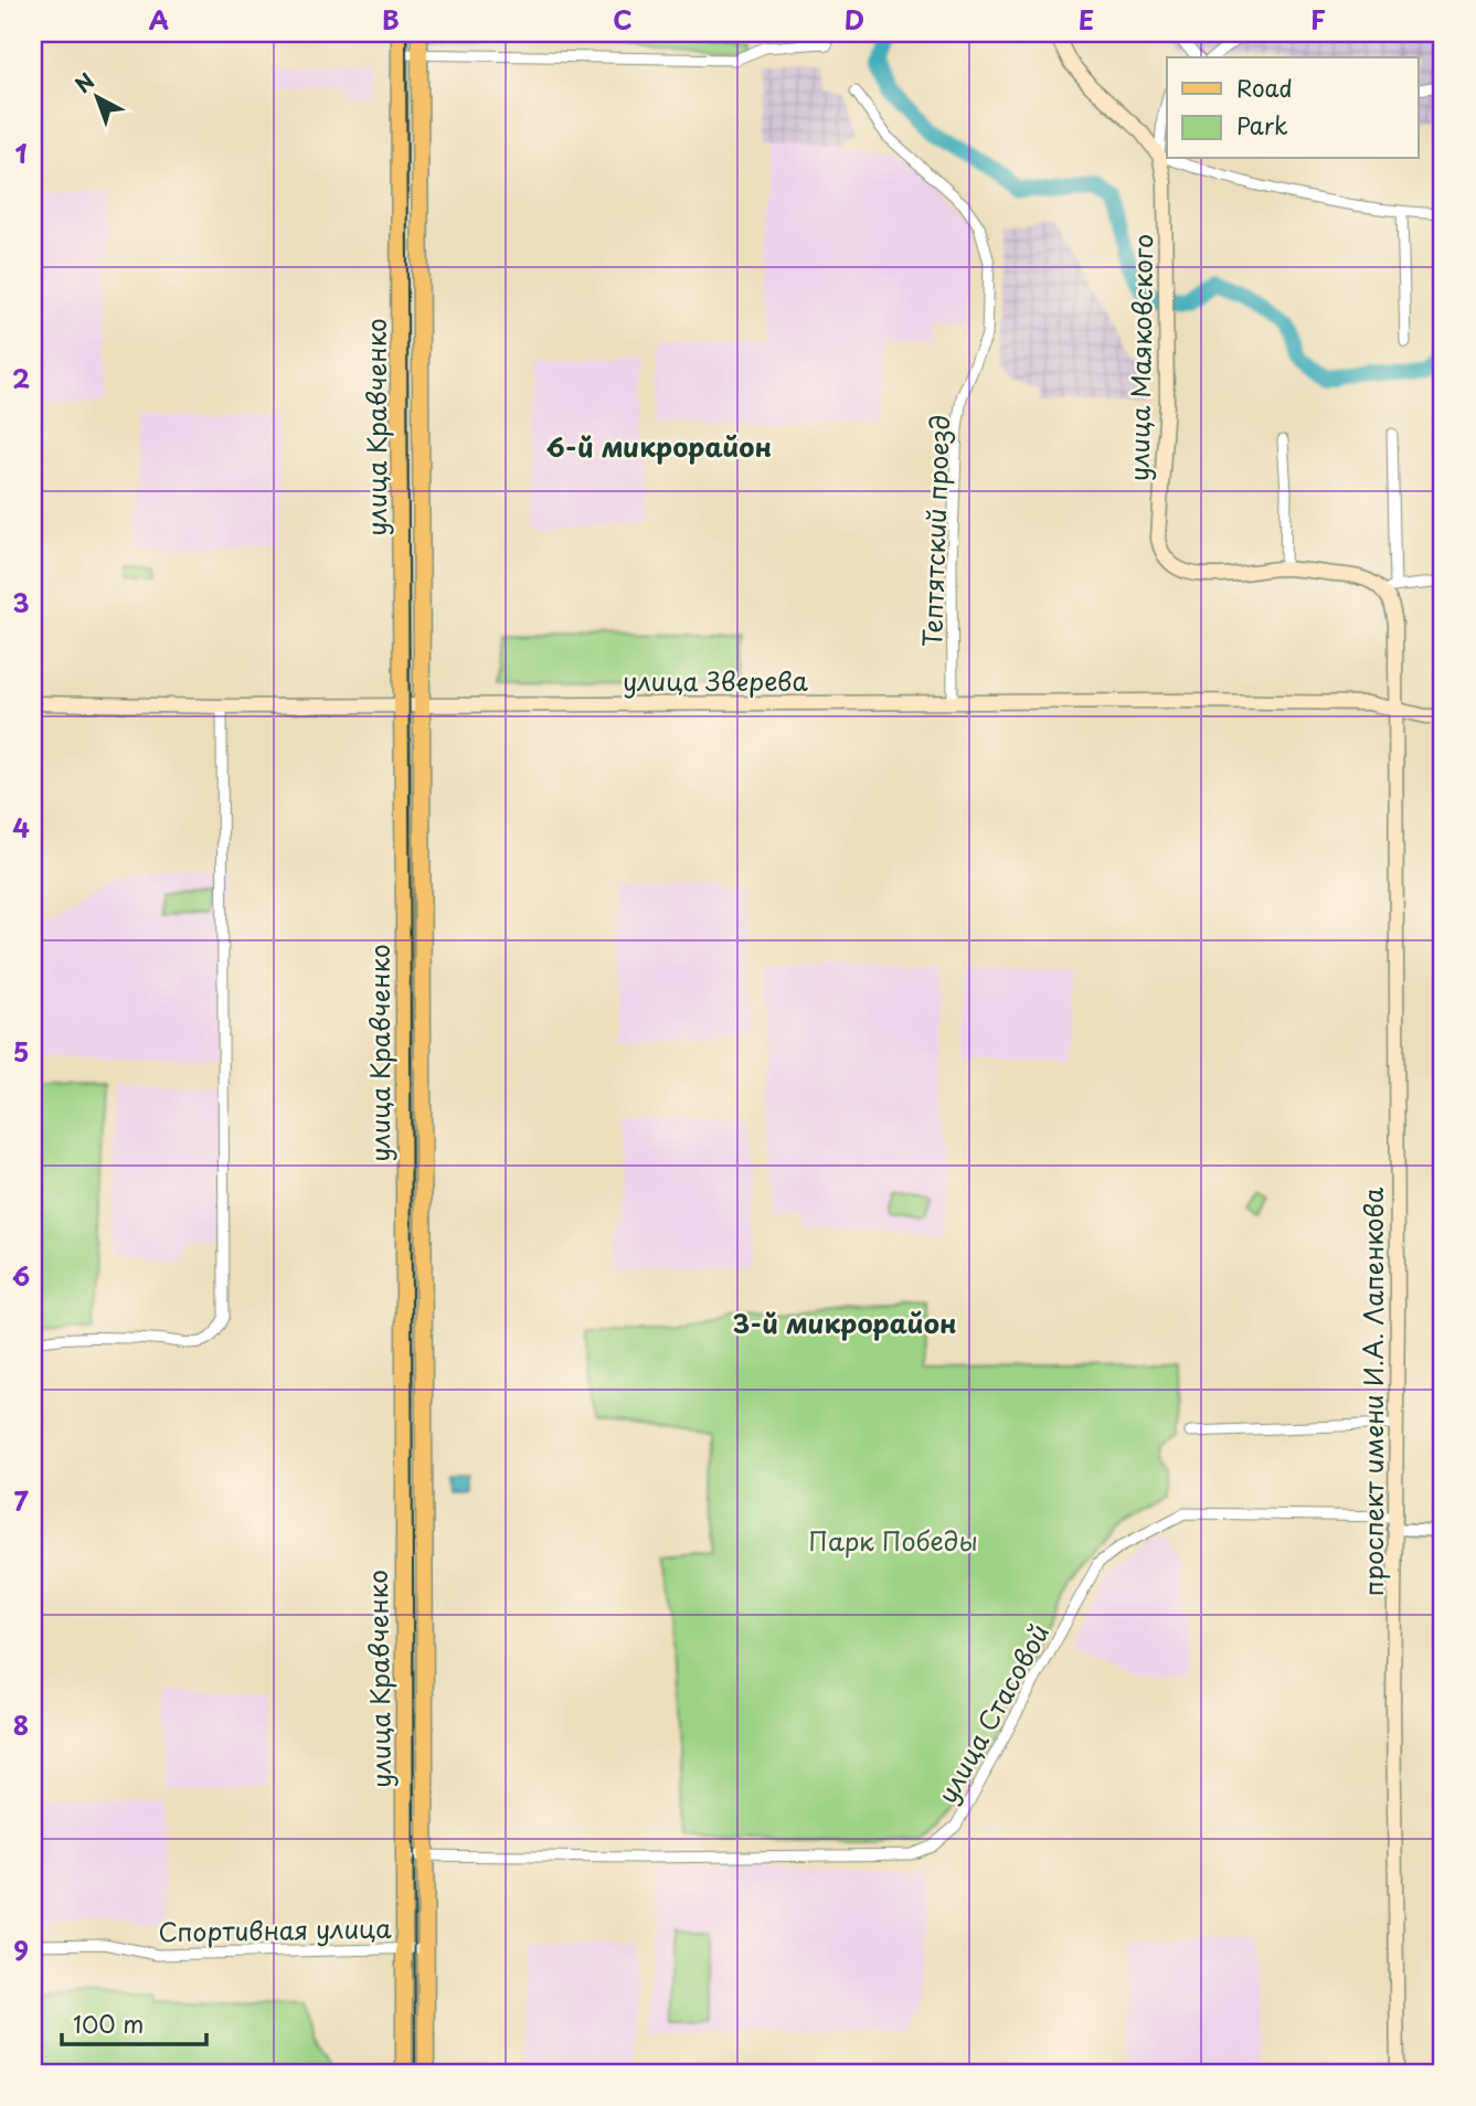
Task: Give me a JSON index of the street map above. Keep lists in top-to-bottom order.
{
  "streets": {
    "main road": [
      "улица Маяковского",
      "улица Кравченко",
      "улица Зверева",
      "проспект имени И.А. Лапенкова"
    ],
    "street": ["Тептятский проезд", "улица Стасовой", "Спортивная улица"]
  },
  "crossings": [
    ["улица Кравченко", "улица Зверева"],
    ["улица Кравченко", "улица Стасовой"],
    ["улица Кравченко", "Спортивная улица"],
    ["Тептятский проезд", "улица Зверева"],
    ["улица Зверева", "проспект имени И.А. Лапенкова"],
    ["проспект имени И.А. Лапенкова", "улица Стасовой"]
  ],
  "districts": ["6-й микрорайон", "3-й микрорайон"],
  "parks": ["Парк Победы"],
  "legend": ["Road", "Park"],
  "scale_bar": "100 m",
  "north": "top left",
  "grid": {
    "columns": [
      "A",
      "B",
      "C",
      "D",
      "E",
      "F"
    ],
    "rows": [
      "1",
      "2",
      "3",
      "4",
      "5",
      "6",
      "7",
      "8",
      "9"
    ]
  }
}
